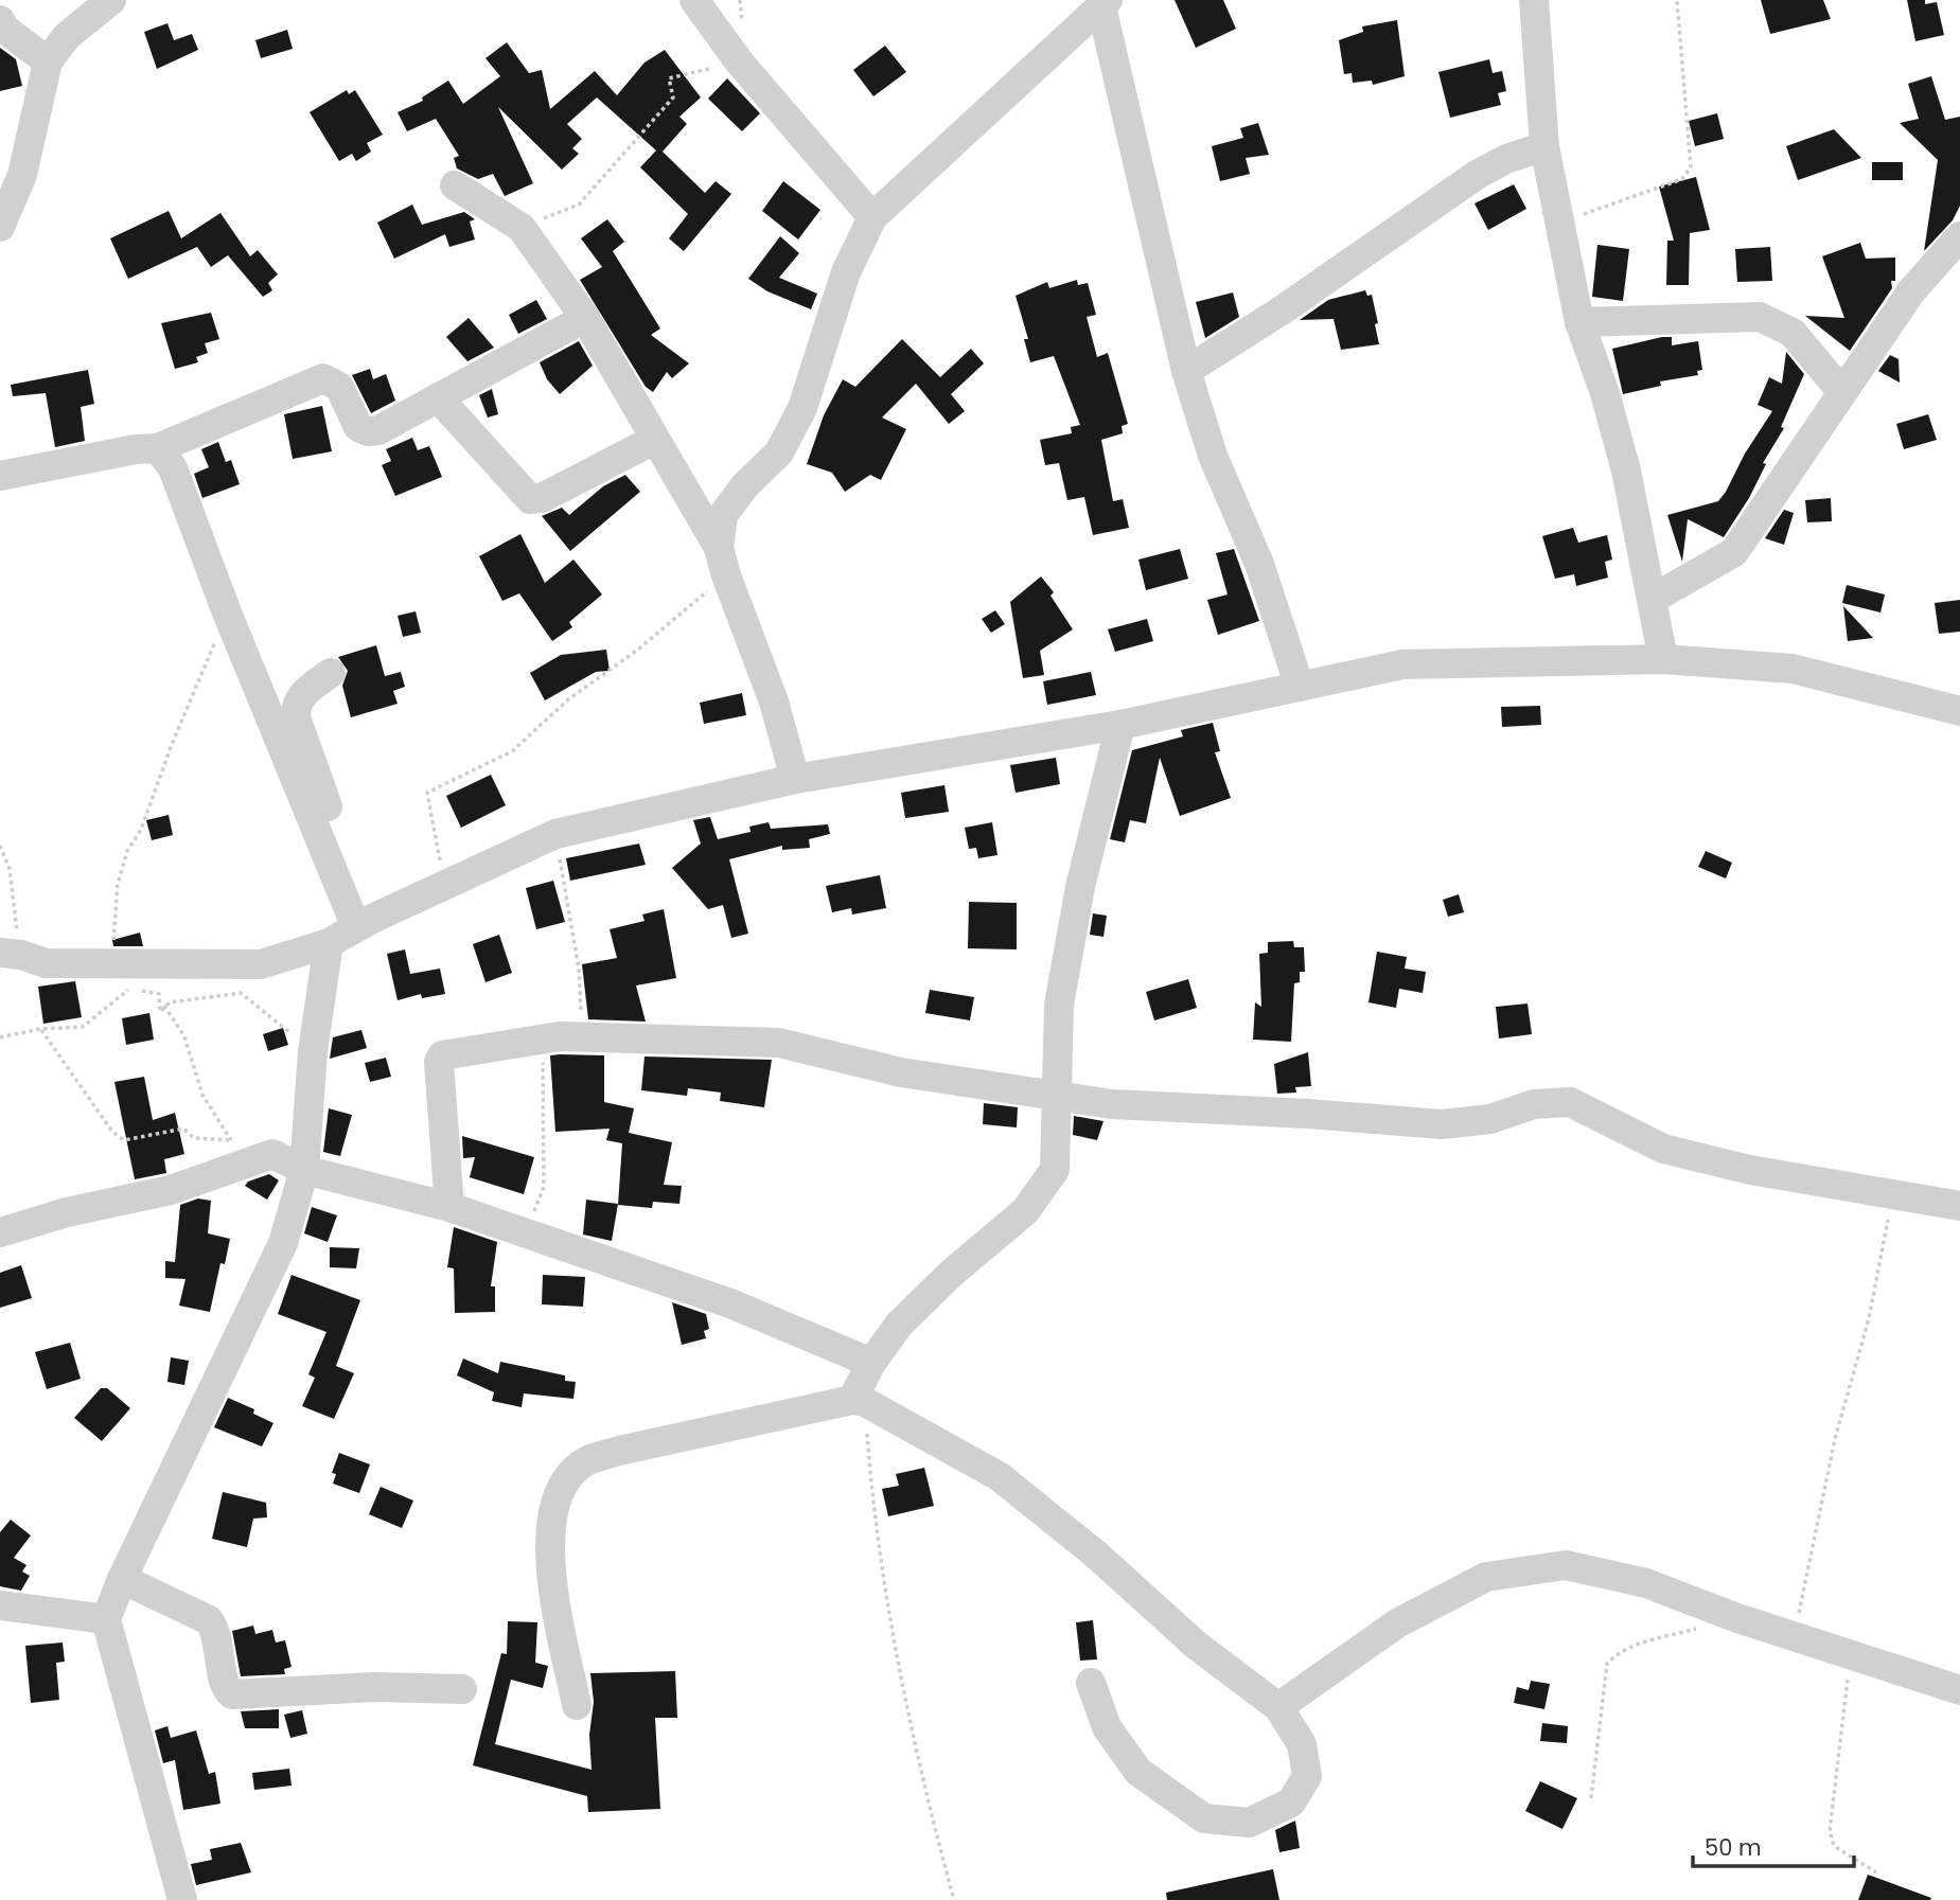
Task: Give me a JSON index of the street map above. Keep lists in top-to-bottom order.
{
  "scale_bar": "50 m"
}
